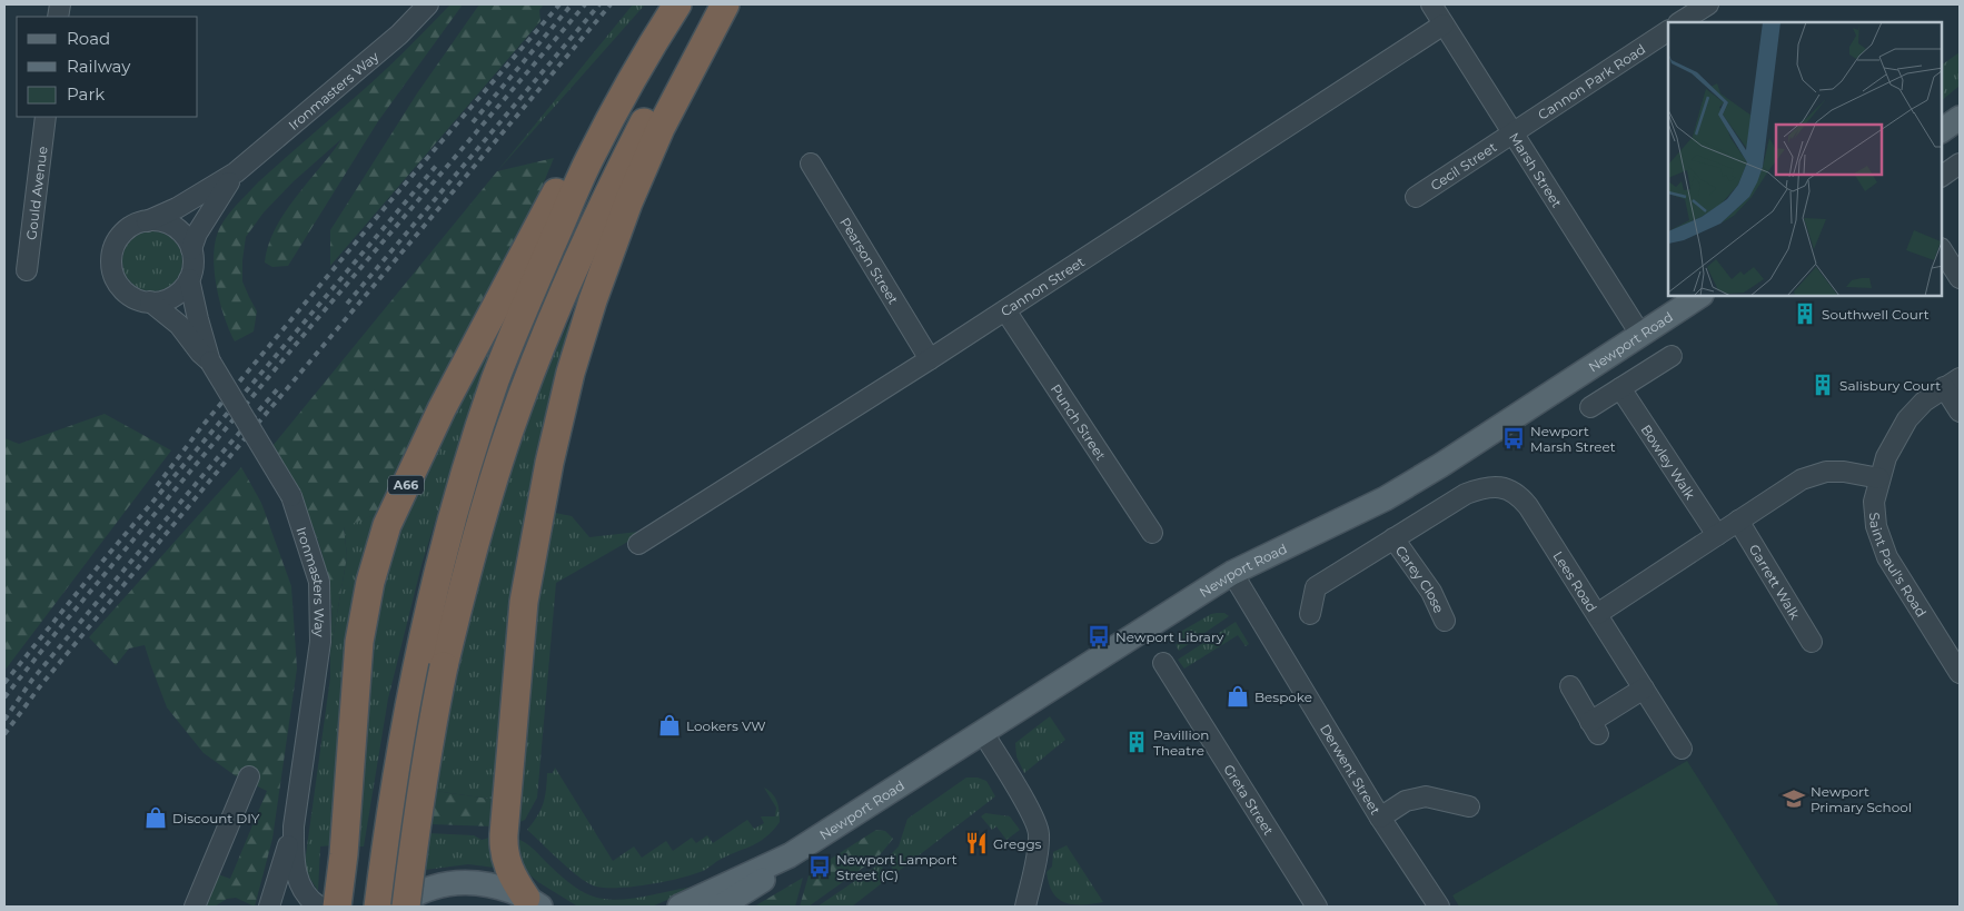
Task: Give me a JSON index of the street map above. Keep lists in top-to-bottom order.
{
  "streets": {
    "highway": ["A66"],
    "main road": ["Newport Road"],
    "street": [
      "Cannon Park Road",
      "Ironmasters Way",
      "Cecil Street",
      "Marsh Street",
      "Gould Avenue",
      "Pearson Street",
      "Cannon Street",
      "Punch Street",
      "Bowley Walk",
      "Saint Paul's Road",
      "Carey Close",
      "Lees Road",
      "Garrett Walk",
      "Derwent Street",
      "Greta Street"
    ]
  },
  "crossings": [
    ["Cannon Park Road", "Cecil Street"],
    ["Cannon Park Road", "Marsh Street"],
    ["Cecil Street", "Marsh Street"],
    ["Marsh Street", "Cannon Street"],
    ["Marsh Street", "Newport Road"],
    ["Pearson Street", "Cannon Street"],
    ["Cannon Street", "Punch Street"],
    ["Newport Road", "Derwent Street"],
    ["Bowley Walk", "Lees Road"],
    ["Saint Paul's Road", "Lees Road"],
    ["Carey Close", "Lees Road"],
    ["Lees Road", "Garrett Walk"]
  ],
  "places": {
    "building": ["Southwell Court", "Salisbury Court", "Pavillion Theatre"],
    "bus stop": ["Newport Marsh Street", "Newport Library", "Newport Lamport Street (C)"],
    "shop": ["Bespoke", "Lookers VW", "Discount DIY"],
    "school or university": ["Newport Primary School"],
    "restaurant": ["Greggs"]
  },
  "legend": ["Road", "Railway", "Park"]
}
